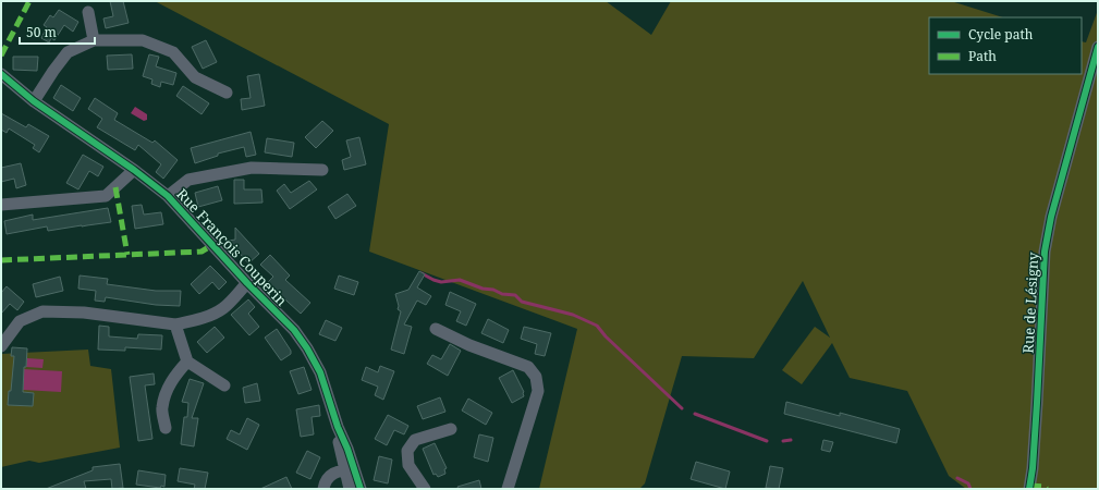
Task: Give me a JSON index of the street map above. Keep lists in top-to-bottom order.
{
  "streets": {
    "street": ["Rue François Couperin", "Rue de Lésigny"]
  },
  "legend": ["Cycle path", "Path"],
  "scale_bar": "50 m"
}
